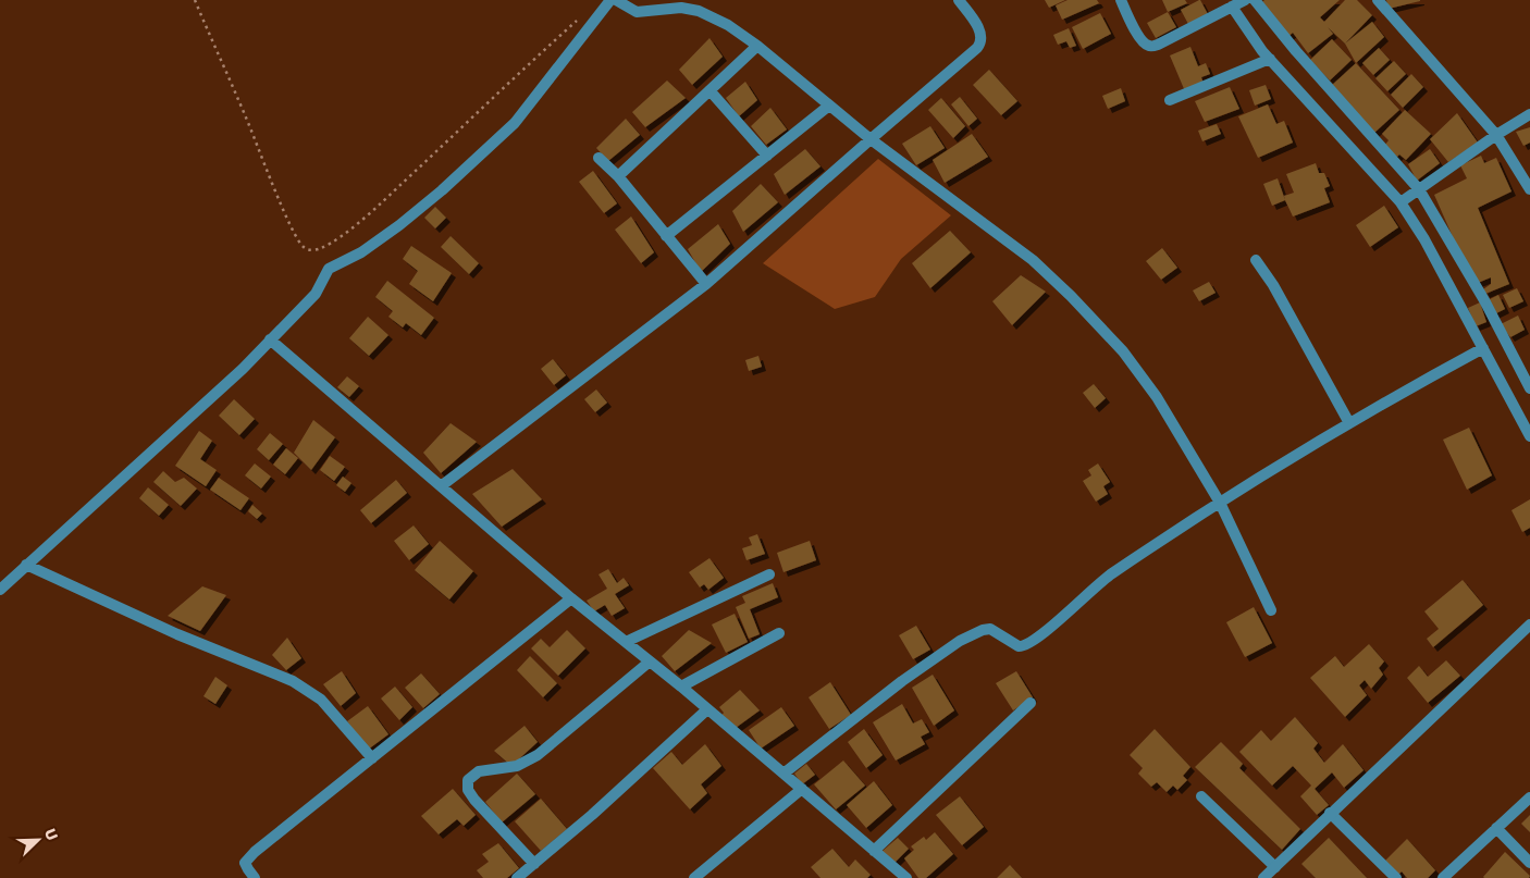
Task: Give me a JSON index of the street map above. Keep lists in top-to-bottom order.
{
  "north": "top right"
}
